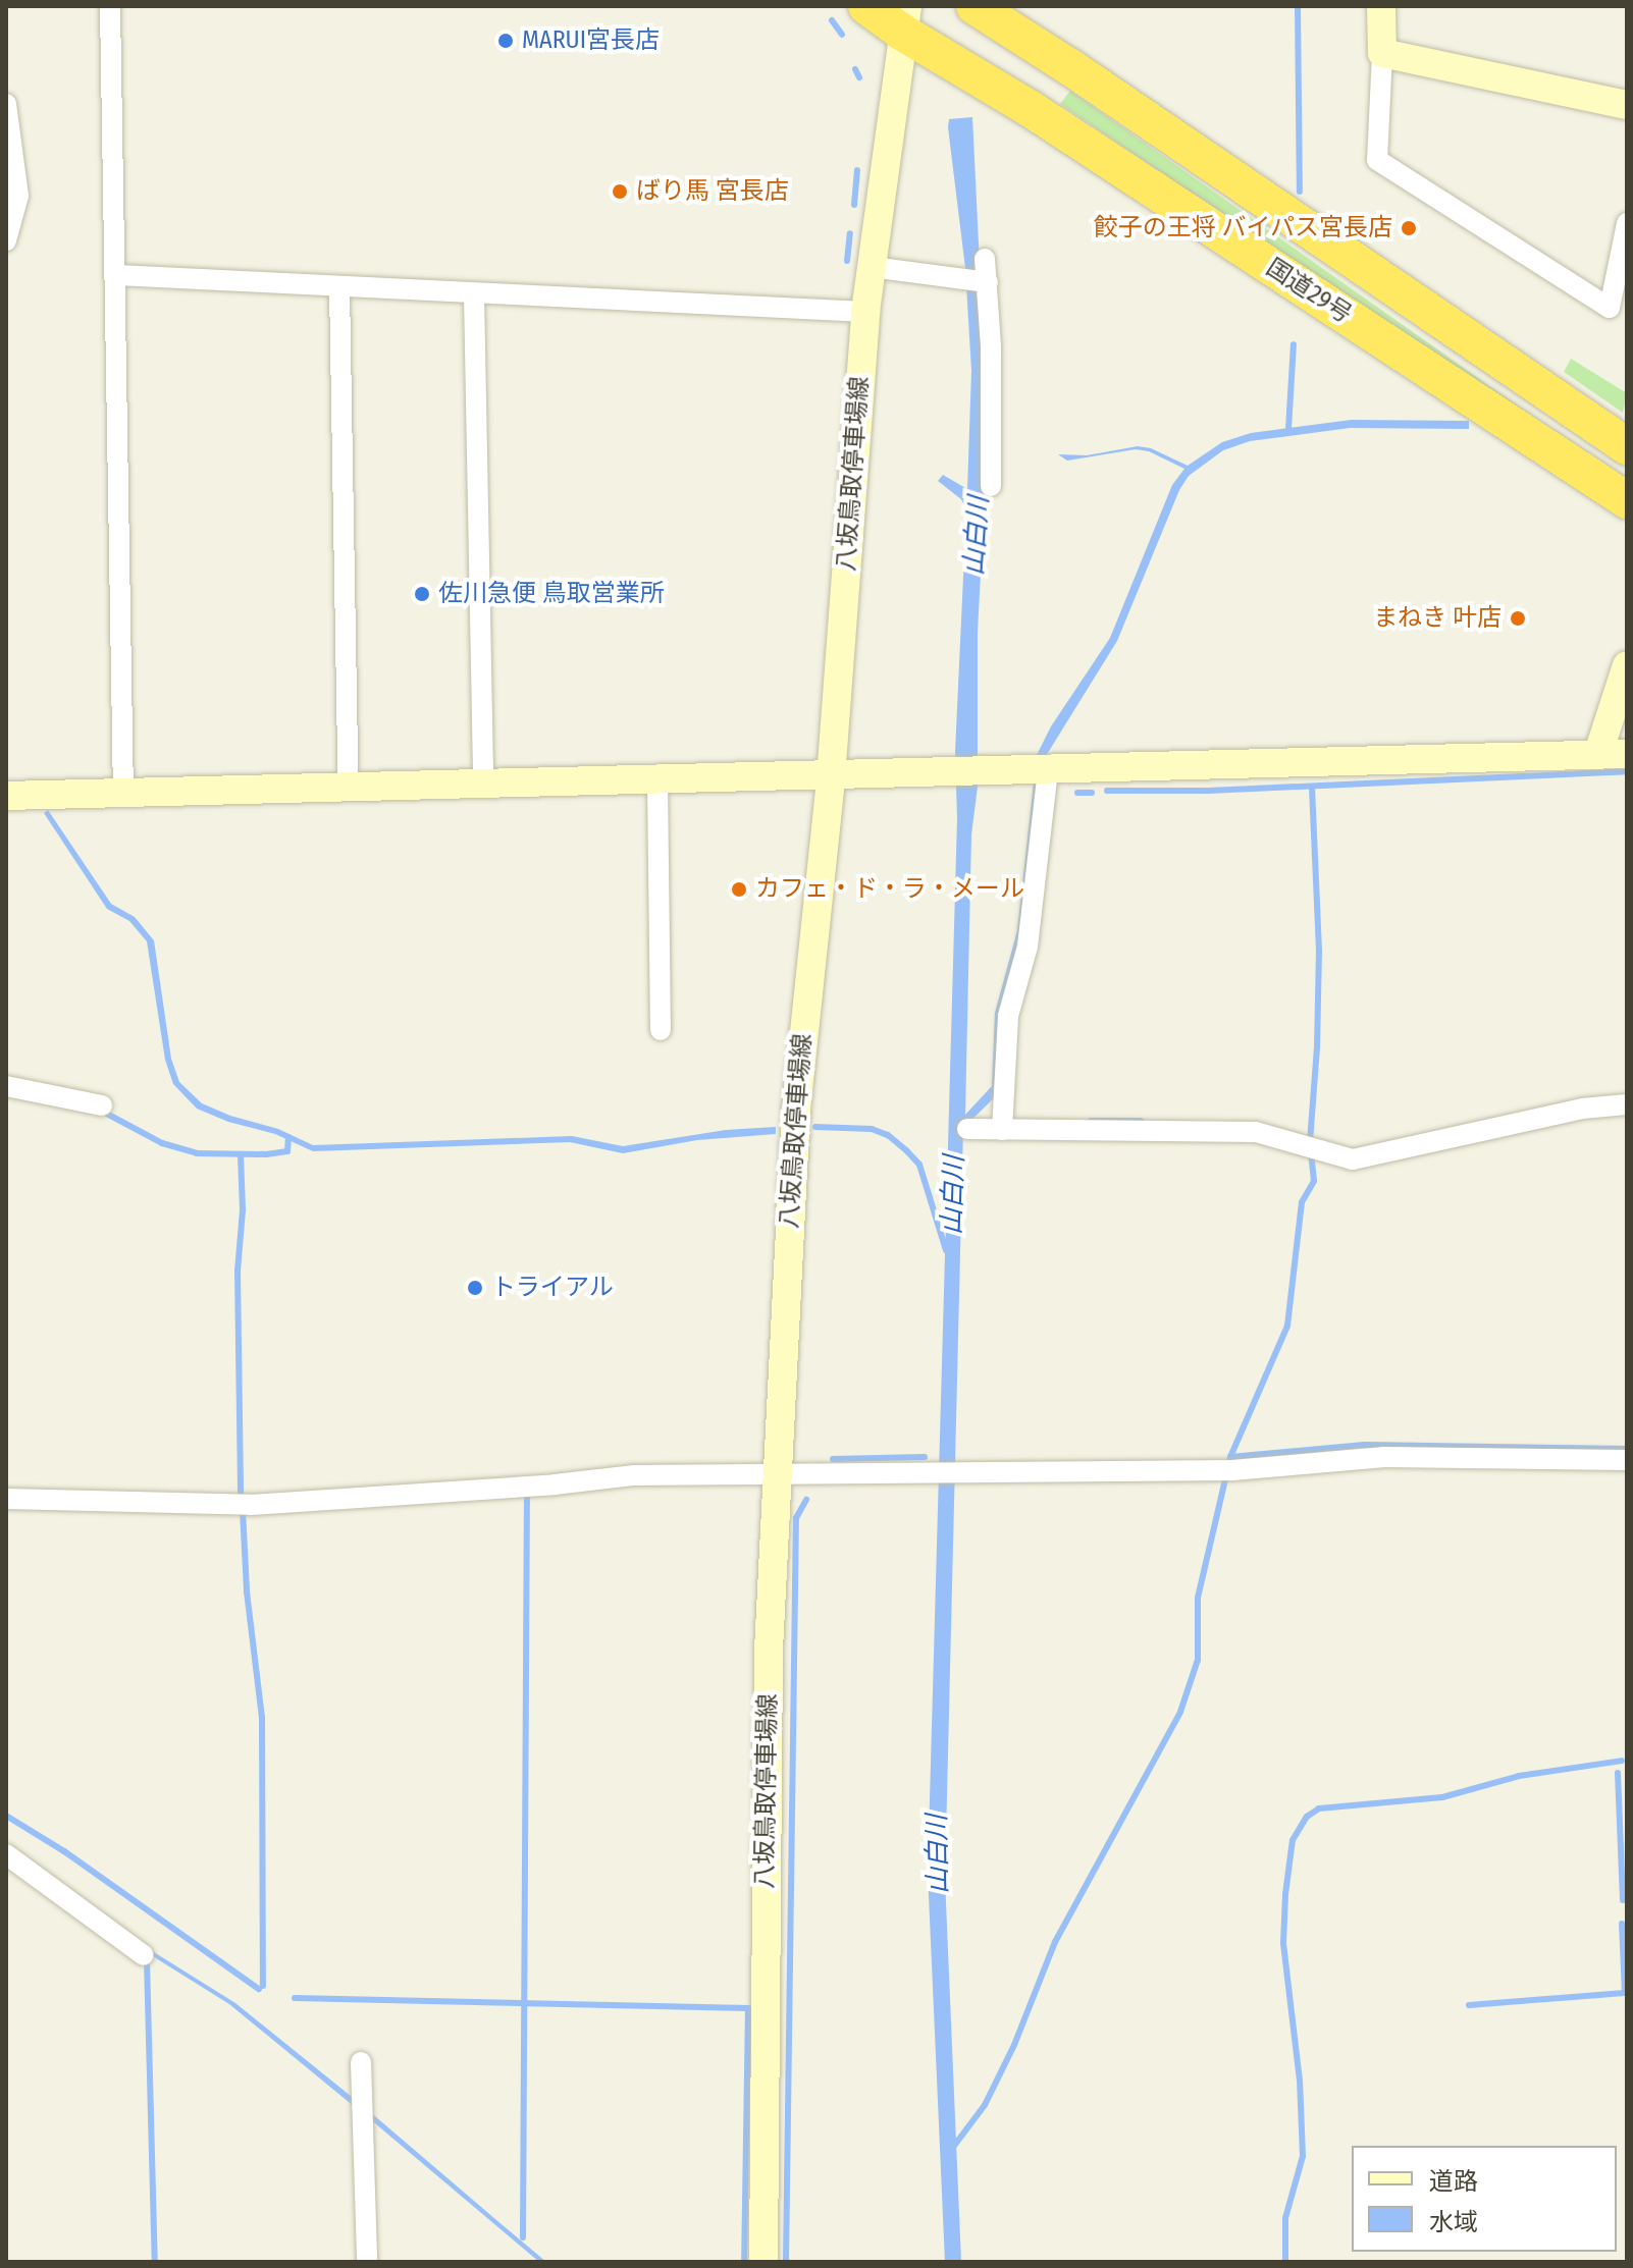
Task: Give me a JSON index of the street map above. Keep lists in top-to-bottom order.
{
  "streets": {
    "highway": ["国道29号"],
    "main road": ["八坂鳥取停車場線"]
  },
  "crossings": [
    ["国道29号", "八坂鳥取停車場線"]
  ],
  "water": ["山白川"],
  "places": [
    "MARUI宮長店",
    "ばり馬 宮長店",
    "餃子の王将 バイパス宮長店",
    "佐川急便 鳥取営業所",
    "まねき 叶店",
    "カフェ・ド・ラ・メール",
    "トライアル"
  ],
  "legend": ["道路", "水域"]
}
